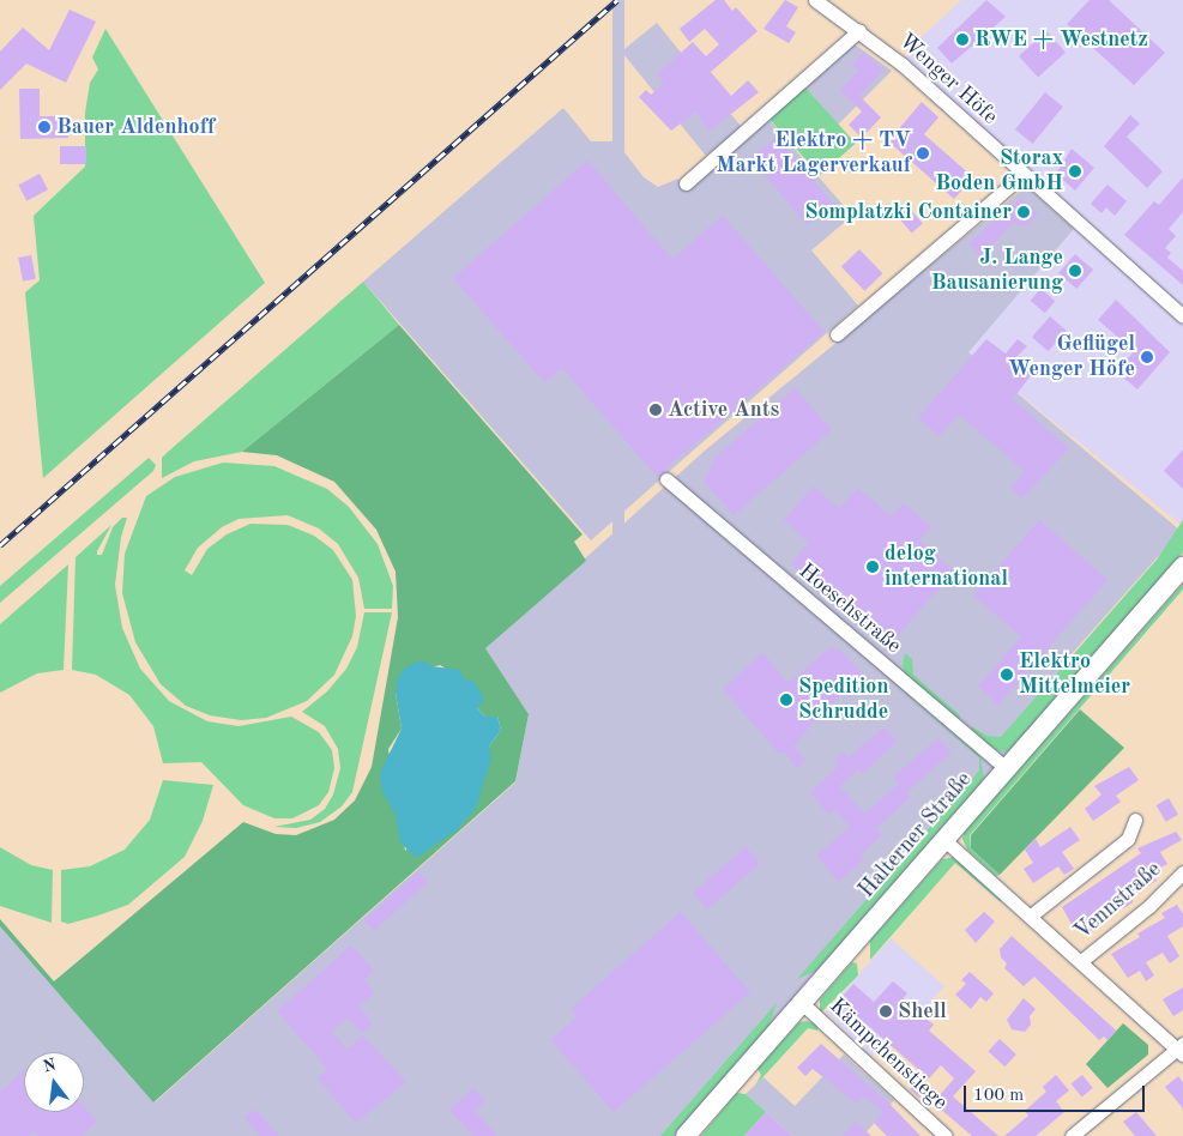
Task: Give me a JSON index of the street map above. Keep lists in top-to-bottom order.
{
  "streets": {
    "main road": ["Halterner Straße"],
    "street": [
      "Wenger Höfe",
      "Hoeschstraße",
      "Vennstraße",
      "Kämpchenstiege"
    ]
  },
  "crossings": [
    ["Hoeschstraße", "Halterner Straße"],
    ["Halterner Straße", "Vennstraße"],
    ["Halterner Straße", "Kämpchenstiege"]
  ],
  "places": [
    "RWE + Westnetz",
    "Bauer Aldenhoff",
    "Elektro + TV Markt Lagerverkauf",
    "Storax Boden GmbH",
    "Somplatzki Container",
    "J. Lange Bausanierung",
    "Geflügel Wenger Höfe",
    "Active Ants",
    "delog international",
    "Elektro Mittelmeier",
    "Spedition Schrudde",
    "Shell"
  ],
  "scale_bar": "100 m",
  "north": "top"
}
